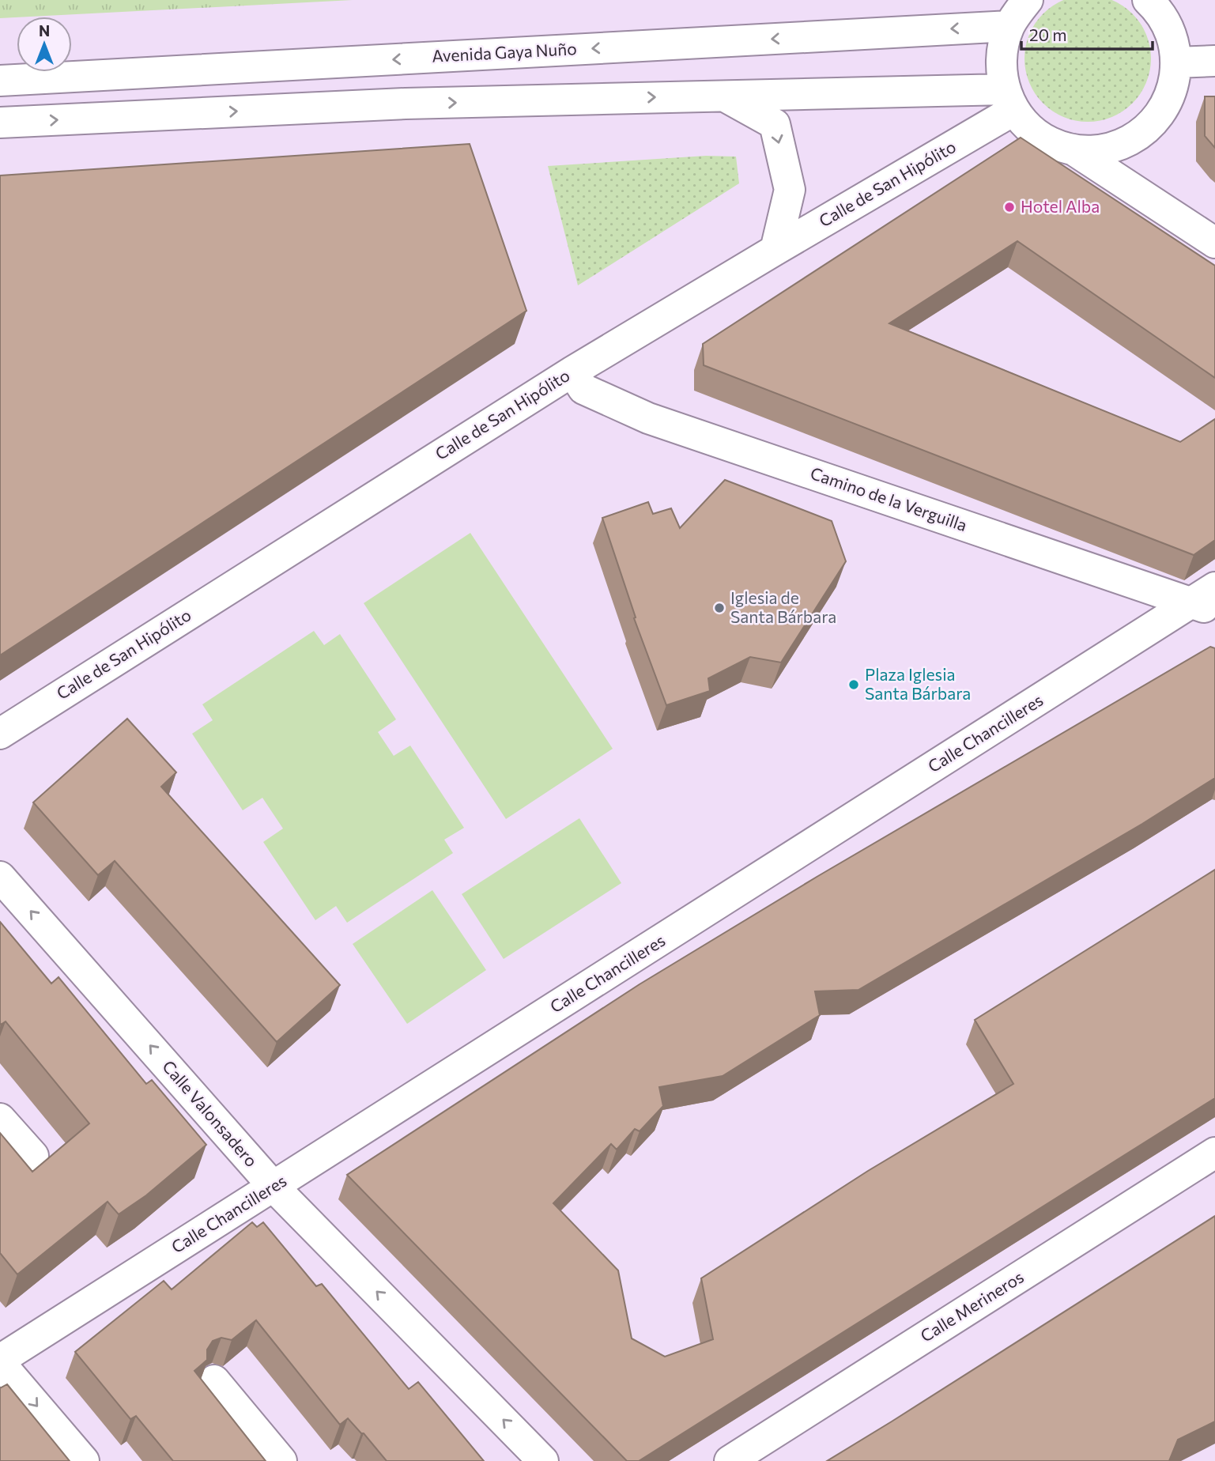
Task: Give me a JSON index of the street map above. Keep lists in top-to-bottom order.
{
  "streets": {
    "street": [
      "Avenida Gaya Nuño",
      "Calle de San Hipólito",
      "Camino de la Verguilla",
      "Calle Chancilleres",
      "Calle Valonsadero",
      "Calle Merineros"
    ]
  },
  "crossings": [
    ["Calle de San Hipólito", "Camino de la Verguilla"],
    ["Camino de la Verguilla", "Calle Chancilleres"],
    ["Calle Chancilleres", "Calle Valonsadero"]
  ],
  "one_way": ["Calle Valonsadero"],
  "places": ["Hotel Alba", "Iglesia de Santa Bárbara", "Plaza Iglesia Santa Bárbara"],
  "scale_bar": "20 m",
  "north": "top"
}
